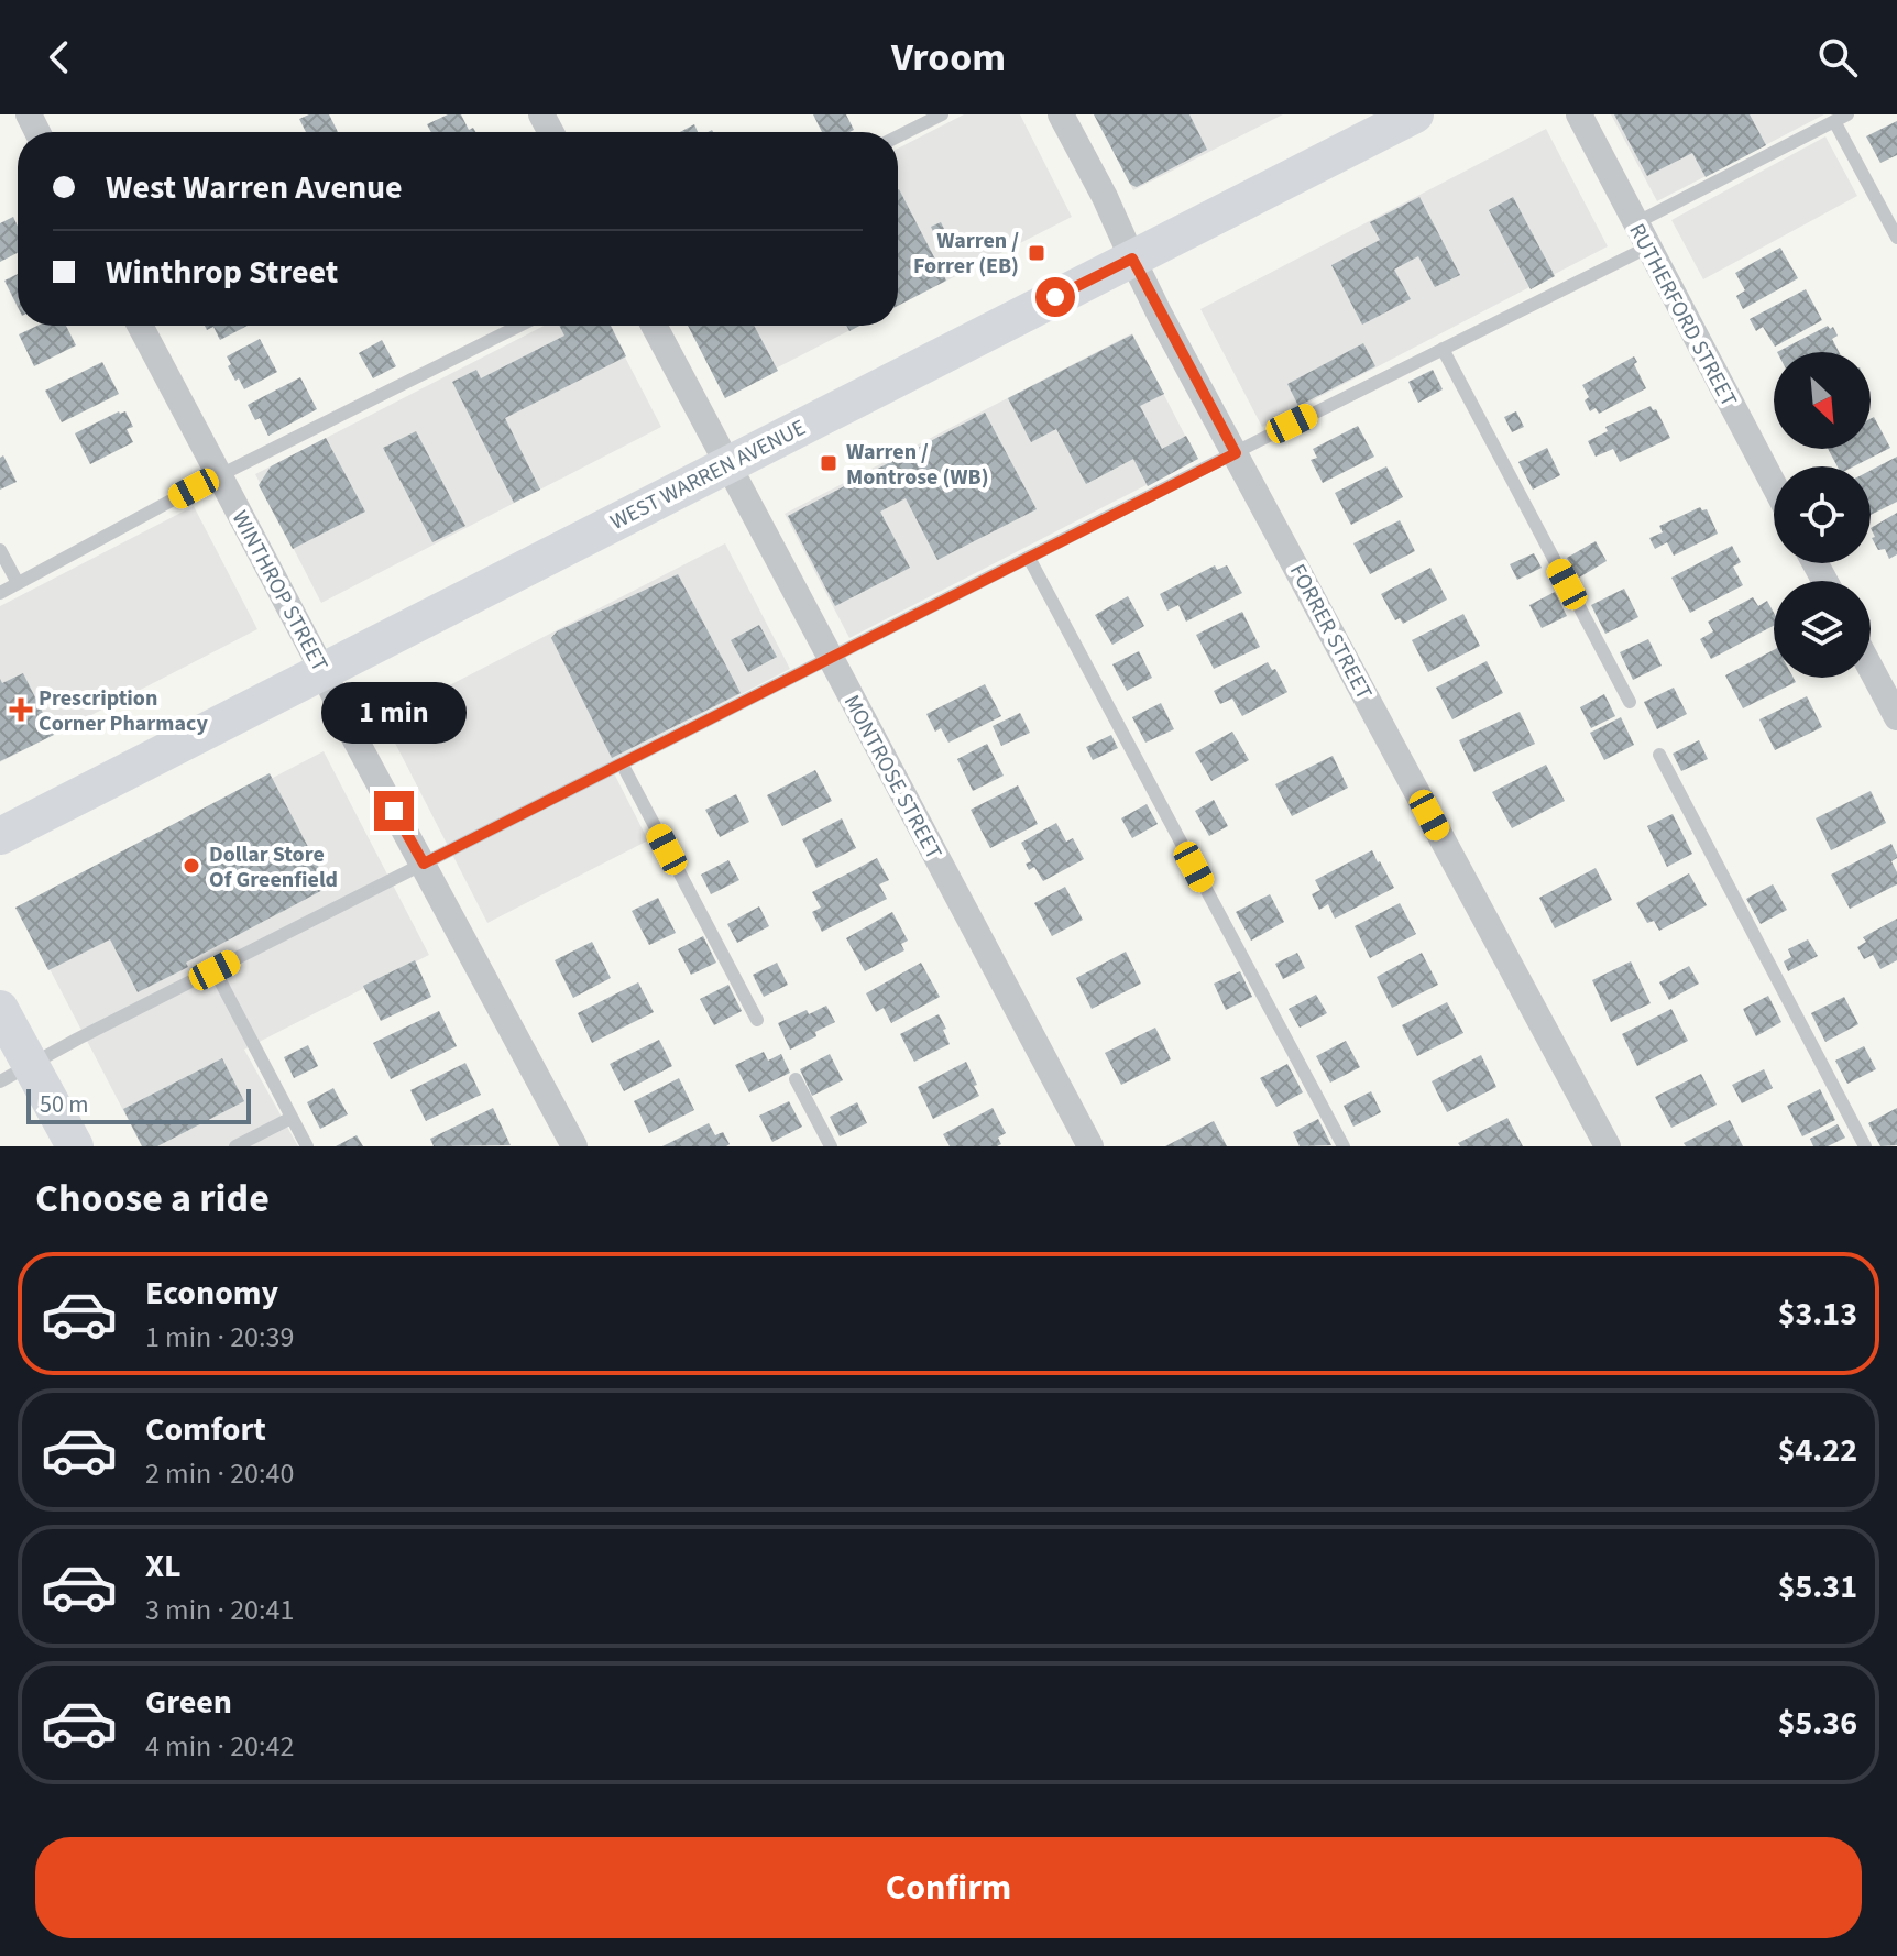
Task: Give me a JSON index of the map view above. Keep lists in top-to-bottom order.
{
  "streets": {
    "main road": ["WEST WARREN AVENUE"],
    "street": [
      "RUTHERFORD STREET",
      "WINTHROP STREET",
      "FORRER STREET",
      "MONTROSE STREET"
    ]
  },
  "crossings": [
    ["WEST WARREN AVENUE", "WINTHROP STREET"],
    ["WEST WARREN AVENUE", "FORRER STREET"],
    ["WEST WARREN AVENUE", "MONTROSE STREET"]
  ],
  "places": {
    "transit": ["Warren / Forrer (EB)", "Warren / Montrose (WB)"],
    "health": ["Prescription Corner Pharmacy"],
    "other": ["Dollar Store Of Greenfield"]
  },
  "scale_bar": "50 m",
  "north": "bottom right",
  "page": {
    "header": "Vroom",
    "banner": ["West Warren Avenue", "Winthrop Street"],
    "bubble": "1 min",
    "scale": "50 m",
    "heading": "Choose a ride",
    "list": [
      {
        "name": "Economy",
        "note": "1 min · 20:39",
        "value": "$3.13"
      },
      {
        "name": "Comfort",
        "note": "2 min · 20:40",
        "value": "$4.22"
      },
      {
        "name": "XL",
        "note": "3 min · 20:41",
        "value": "$5.31"
      },
      {
        "name": "Green",
        "note": "4 min · 20:42",
        "value": "$5.36"
      }
    ],
    "buttons": "Confirm"
  }
}
